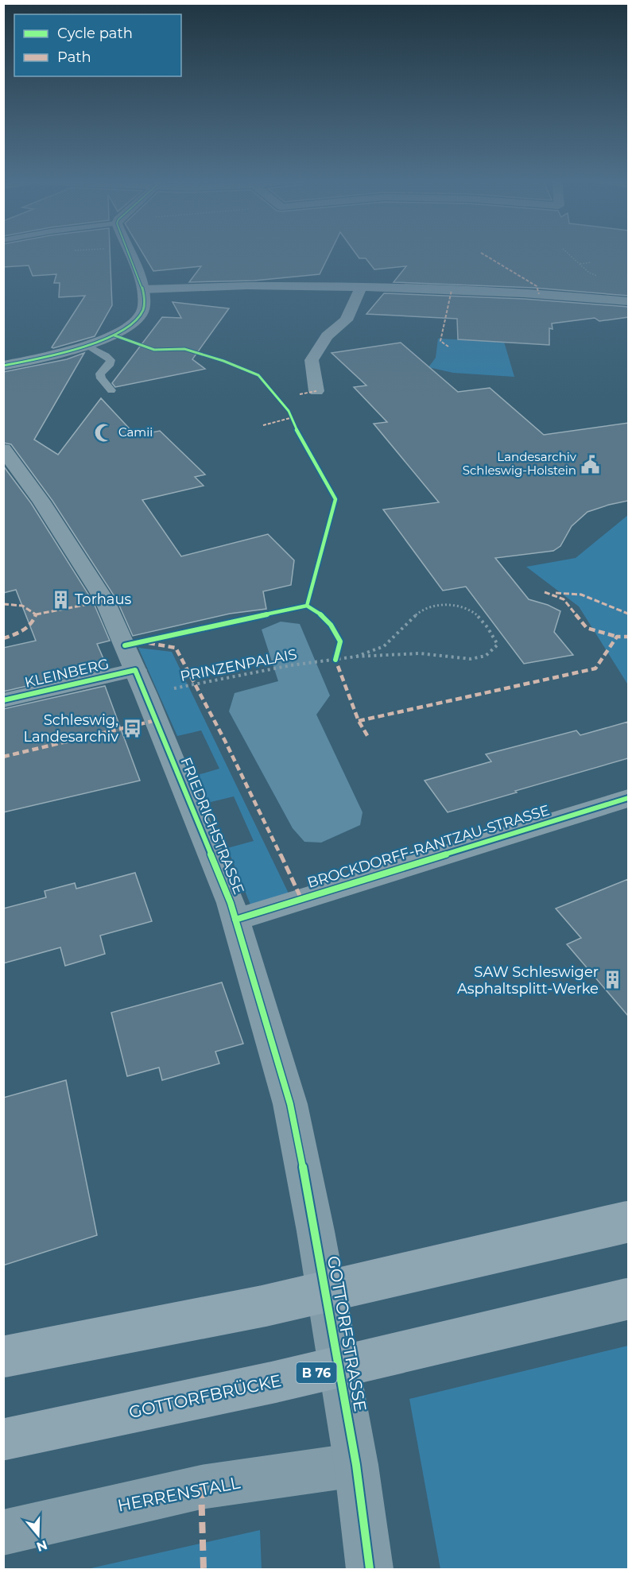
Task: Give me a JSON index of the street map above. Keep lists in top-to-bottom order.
{
  "streets": {
    "highway": ["B 76", "GOTTORFBRÜCKE"],
    "street": [
      "KLEINBERG",
      "FRIEDRICHSTRASSE",
      "BROCKDORFF-RANTZAU-STRASSE",
      "GOTTORFSTRASSE",
      "HERRENSTALL"
    ],
    "path": ["PRINZENPALAIS"]
  },
  "crossings": [
    ["PRINZENPALAIS", "KLEINBERG"],
    ["PRINZENPALAIS", "FRIEDRICHSTRASSE"],
    ["KLEINBERG", "FRIEDRICHSTRASSE"],
    ["FRIEDRICHSTRASSE", "BROCKDORFF-RANTZAU-STRASSE"],
    ["FRIEDRICHSTRASSE", "GOTTORFSTRASSE"],
    ["GOTTORFSTRASSE", "HERRENSTALL"]
  ],
  "places": {
    "mosque": ["Camii"],
    "public building": ["Landesarchiv Schleswig-Holstein"],
    "building": ["Torhaus", "SAW Schleswiger Asphaltsplitt-Werke"],
    "bus stop": ["Schleswig, Landesarchiv"]
  },
  "legend": ["Cycle path", "Path"],
  "north": "bottom"
}
